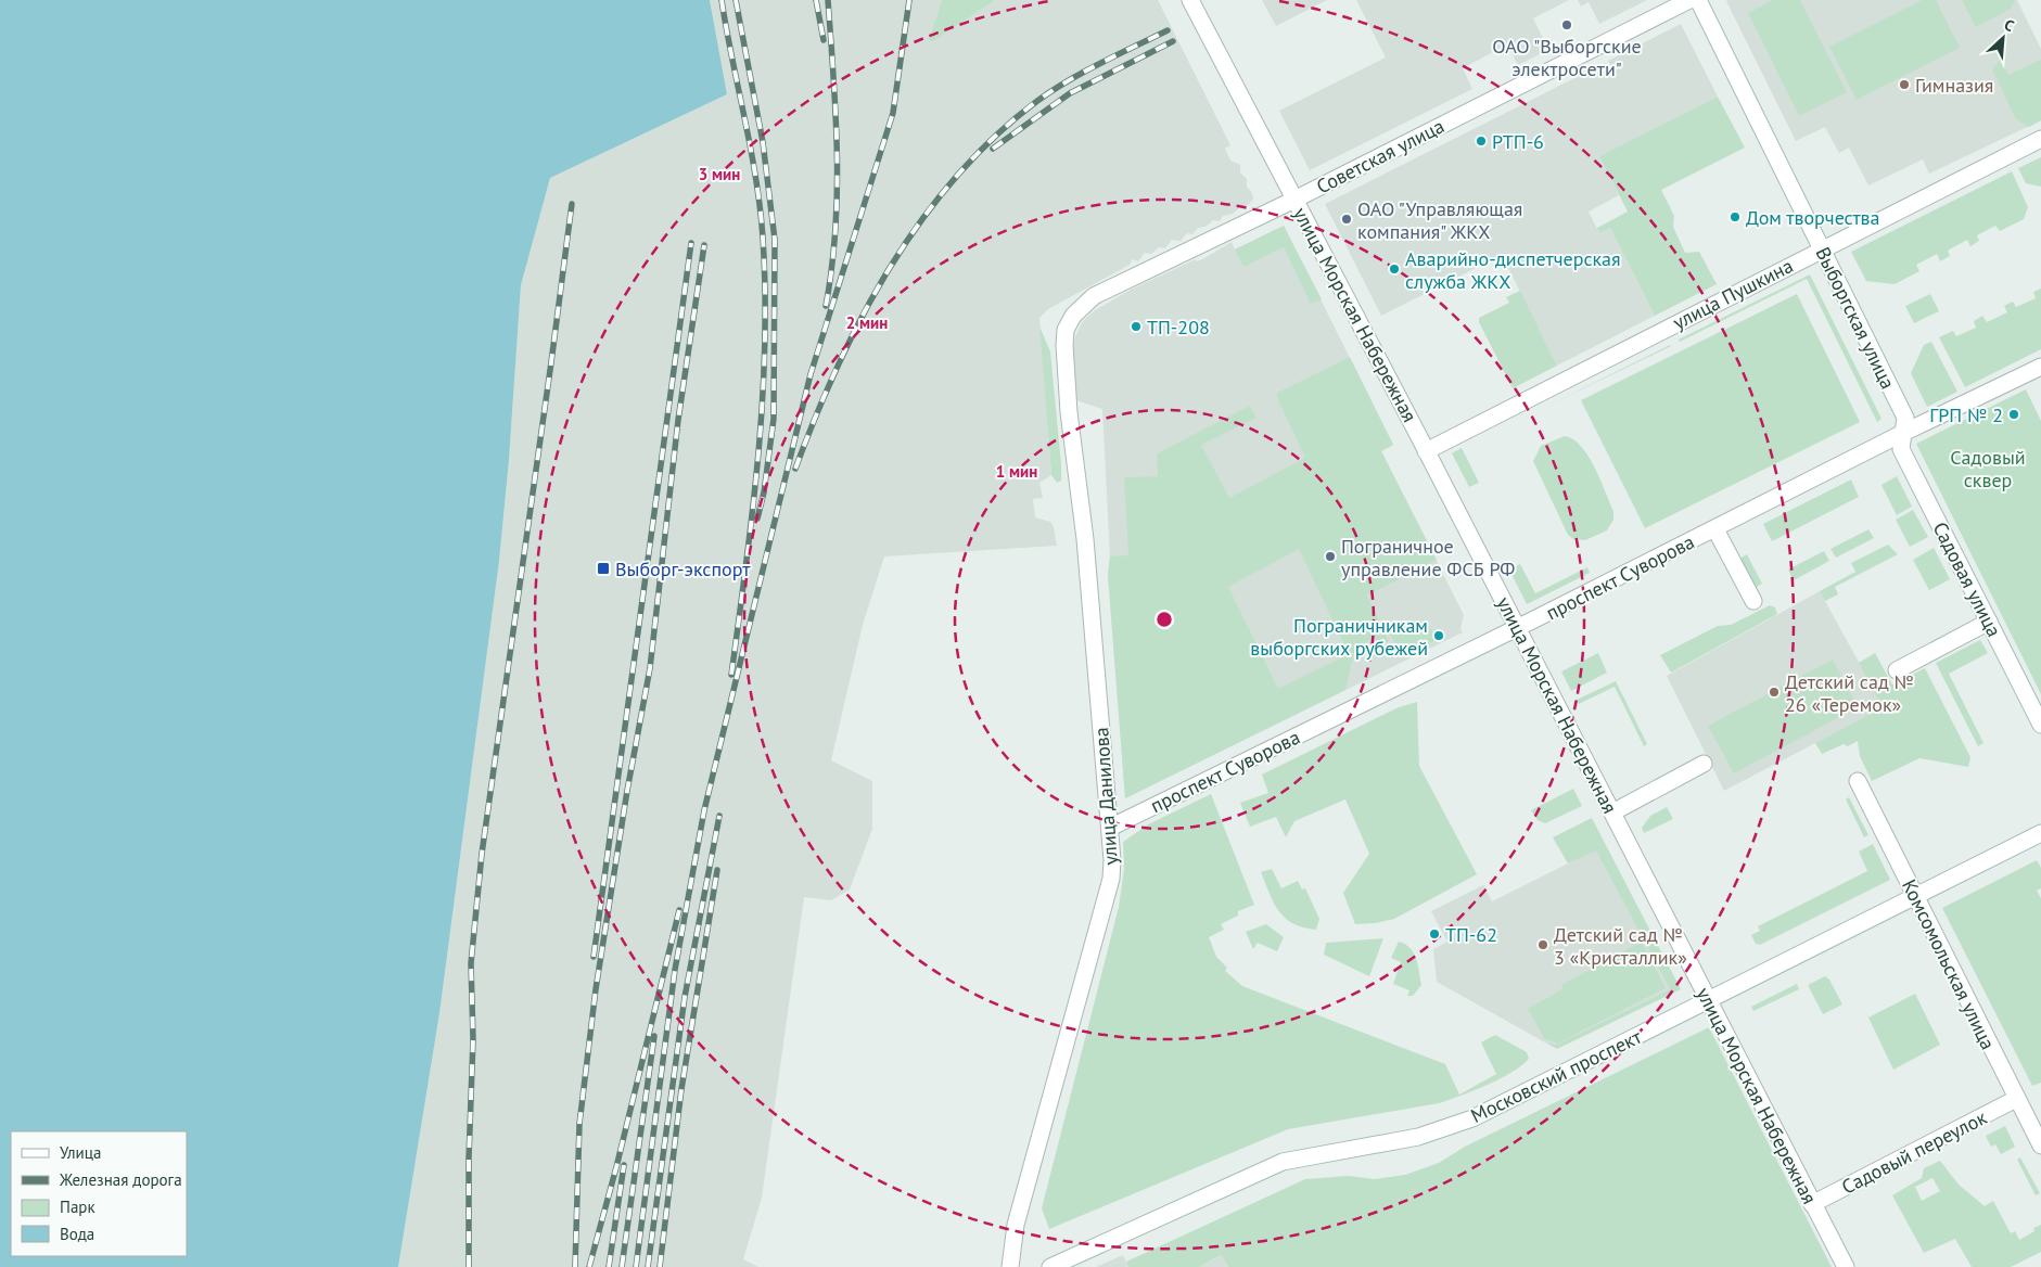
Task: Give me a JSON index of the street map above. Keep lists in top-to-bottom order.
{
  "streets": {
    "street": [
      "Советская улица",
      "улица Пушкина",
      "улица Морская Набережная",
      "Выборгская улица",
      "проспект Суворова",
      "Садовая улица",
      "улица Данилова",
      "Комсомольская улица",
      "Московский проспект",
      "Садовый переулок"
    ]
  },
  "crossings": [
    ["Советская улица", "улица Морская Набережная"],
    ["Советская улица", "улица Данилова"],
    ["улица Пушкина", "улица Морская Набережная"],
    ["улица Пушкина", "Выборгская улица"],
    ["улица Морская Набережная", "проспект Суворова"],
    ["улица Морская Набережная", "Московский проспект"],
    ["улица Морская Набережная", "Садовый переулок"],
    ["Выборгская улица", "проспект Суворова"],
    ["Выборгская улица", "Садовая улица"],
    ["проспект Суворова", "Садовая улица"],
    ["проспект Суворова", "улица Данилова"],
    ["Комсомольская улица", "Московский проспект"],
    ["Комсомольская улица", "Садовый переулок"]
  ],
  "parks": ["Садовый сквер"],
  "places": {
    "other": [
      "ОАО \"Выборгские электросети\"",
      "Гимназия",
      "РТП-6",
      "Дом творчества",
      "ОАО \"Управляющая компания\" ЖКХ",
      "Аварийно-диспетчерская служба ЖКХ",
      "ТП-208",
      "ГРП № 2",
      "Пограничное управление ФСБ РФ",
      "Пограничникам выборгских рубежей",
      "Детский сад № 26 «Теремок»",
      "ТП-62",
      "Детский сад № 3 «Кристаллик»"
    ],
    "transit": ["Выборг-экспорт"]
  },
  "legend": [
    "Улица",
    "Железная дорога",
    "Парк",
    "Вода"
  ],
  "north": "top right",
  "rings": ["3 мин", "2 мин", "1 мин"]
}
